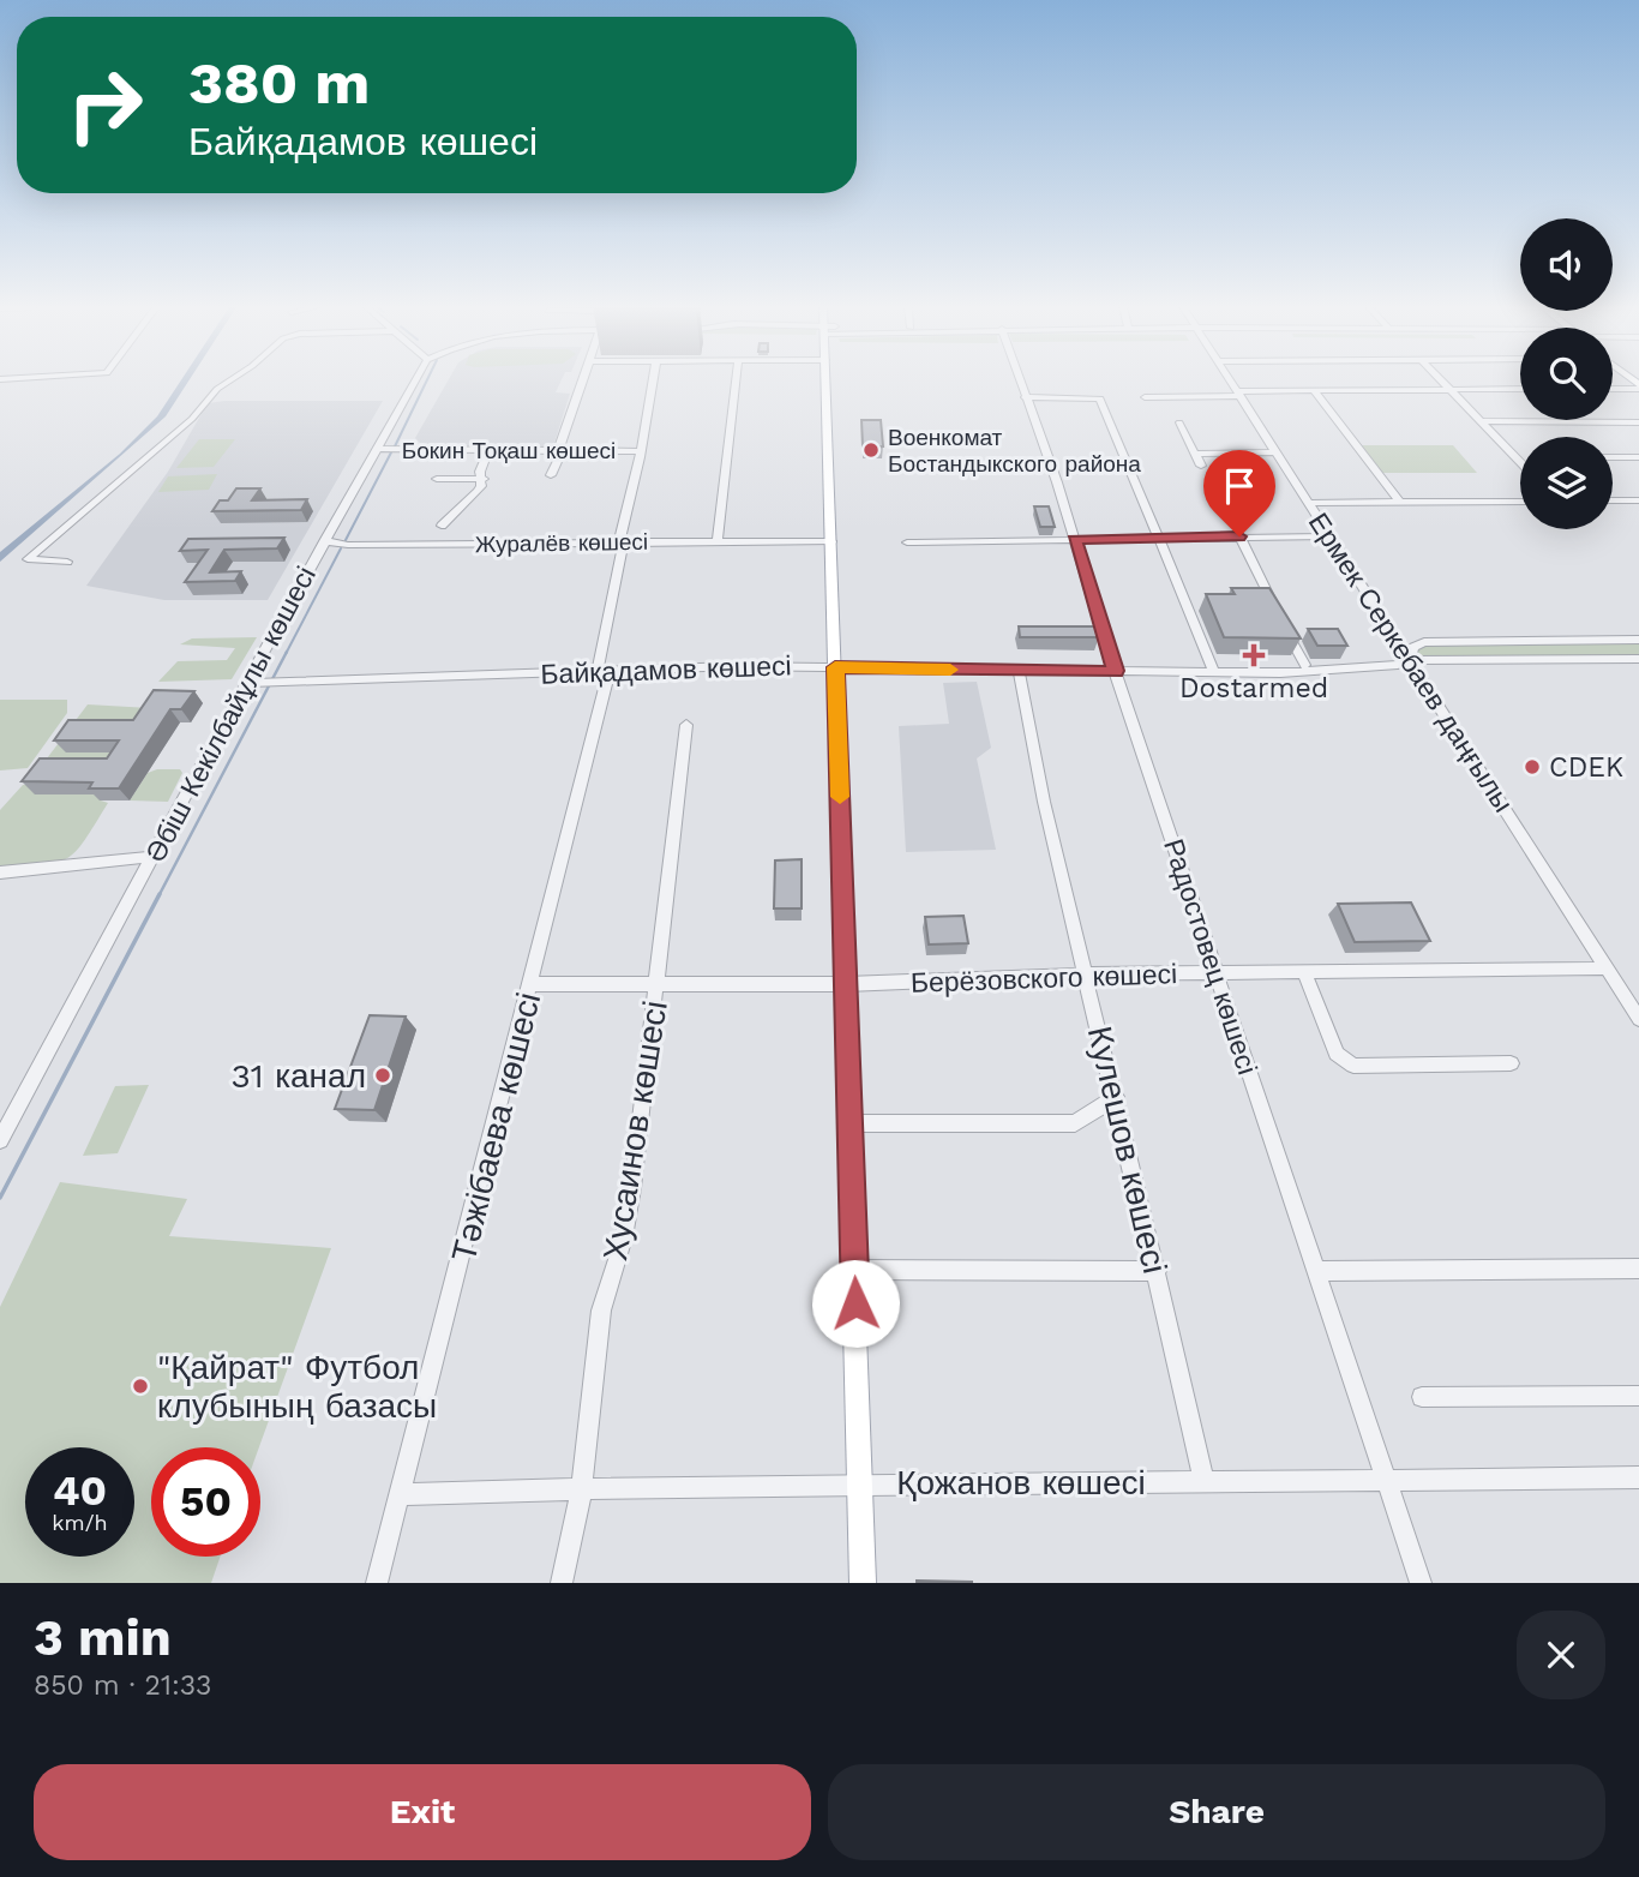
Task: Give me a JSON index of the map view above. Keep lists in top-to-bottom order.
{
  "streets": {
    "street": [
      "Бокин Тоқаш көшесі",
      "Журалёв көшесі",
      "Ермек Серкебаев даңғылы",
      "Байқадамов көшесі",
      "Әбіш Кекілбайұлы көшесі",
      "Радостовец көшесі",
      "Берёзовского көшесі",
      "Тәжібаева көшесі",
      "Хусаинов көшесі",
      "Кулешов көшесі",
      "Қожанов көшесі"
    ]
  },
  "crossings": [
    ["Бокин Тоқаш көшесі", "Әбіш Кекілбайұлы көшесі"],
    ["Бокин Тоқаш көшесі", "Тәжібаева көшесі"],
    ["Журалёв көшесі", "Әбіш Кекілбайұлы көшесі"],
    ["Журалёв көшесі", "Тәжібаева көшесі"],
    ["Ермек Серкебаев даңғылы", "Байқадамов көшесі"],
    ["Ермек Серкебаев даңғылы", "Берёзовского көшесі"],
    ["Байқадамов көшесі", "Әбіш Кекілбайұлы көшесі"],
    ["Байқадамов көшесі", "Радостовец көшесі"],
    ["Байқадамов көшесі", "Тәжібаева көшесі"],
    ["Байқадамов көшесі", "Кулешов көшесі"],
    ["Радостовец көшесі", "Берёзовского көшесі"],
    ["Радостовец көшесі", "Қожанов көшесі"],
    ["Берёзовского көшесі", "Тәжібаева көшесі"],
    ["Берёзовского көшесі", "Хусаинов көшесі"],
    ["Берёзовского көшесі", "Кулешов көшесі"],
    ["Тәжібаева көшесі", "Қожанов көшесі"],
    ["Хусаинов көшесі", "Қожанов көшесі"],
    ["Кулешов көшесі", "Қожанов көшесі"]
  ],
  "places": {
    "other": [
      "Военкомат Бостандыкского района",
      "CDEK",
      "31 канал",
      "\"Қайрат\" Футбол клубының базасы"
    ],
    "health": ["Dostarmed"]
  },
  "page": {
    "turn": ["380 m", "Байқадамов көшесі"],
    "speed": "40 km/h",
    "limit": "50",
    "heading": ["3 min", "850 m · 21:33"],
    "buttons": ["Exit", "Share"]
  }
}
